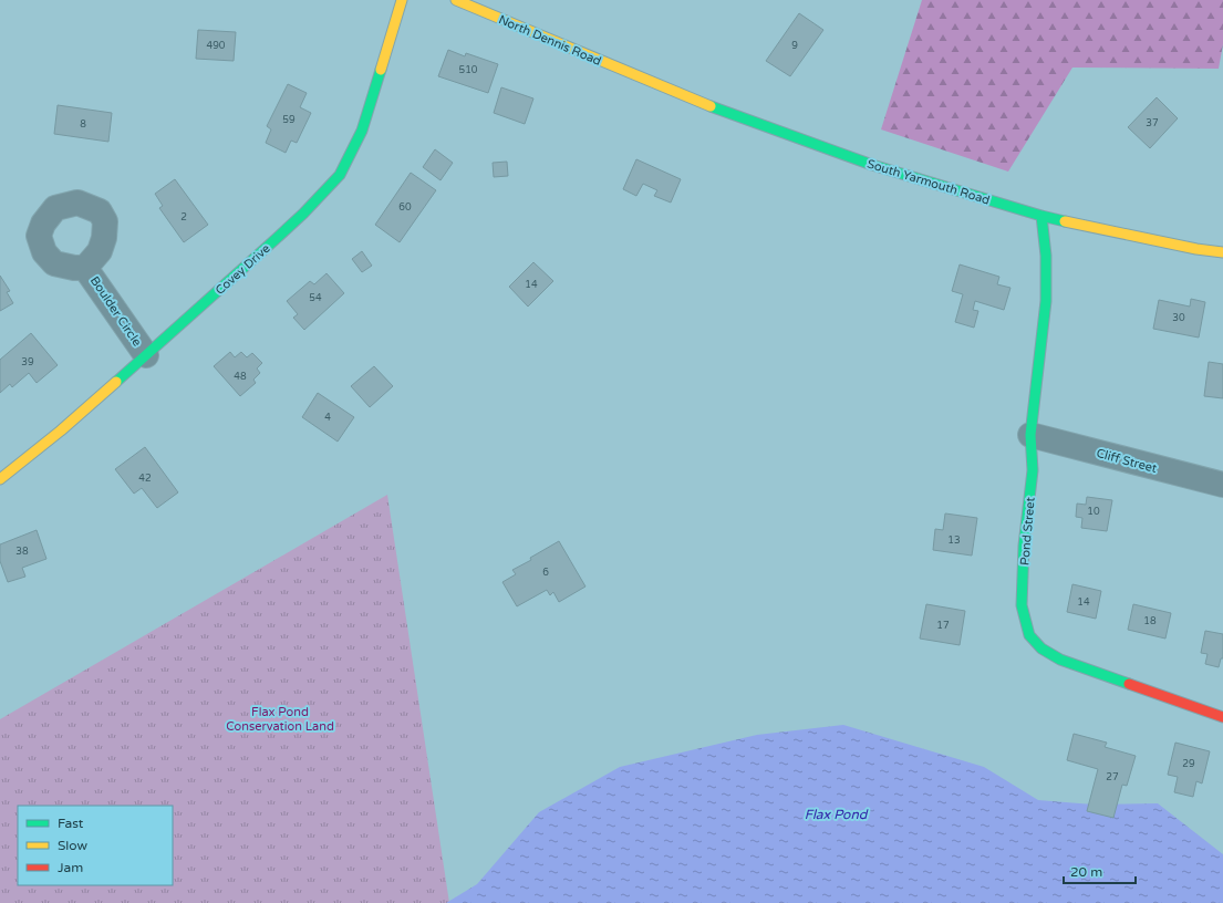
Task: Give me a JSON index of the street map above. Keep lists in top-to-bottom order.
{
  "streets": {
    "street": [
      "North Dennis Road",
      "South Yarmouth Road",
      "Covey Drive",
      "Boulder Circle",
      "Cliff Street",
      "Pond Street"
    ]
  },
  "crossings": [
    ["North Dennis Road", "South Yarmouth Road"],
    ["South Yarmouth Road", "Pond Street"],
    ["Covey Drive", "Boulder Circle"],
    ["Cliff Street", "Pond Street"]
  ],
  "water": ["Flax Pond"],
  "parks": ["Flax Pond Conservation Land"],
  "house_numbers": [
    "490",
    "9",
    "510",
    "59",
    "37",
    "8",
    "60",
    "2",
    "14",
    "54",
    "30",
    "39",
    "48",
    "4",
    "42",
    "10",
    "13",
    "38",
    "6",
    "14",
    "18",
    "17",
    "29",
    "27"
  ],
  "legend": ["Fast", "Slow", "Jam"],
  "scale_bar": "20 m"
}
